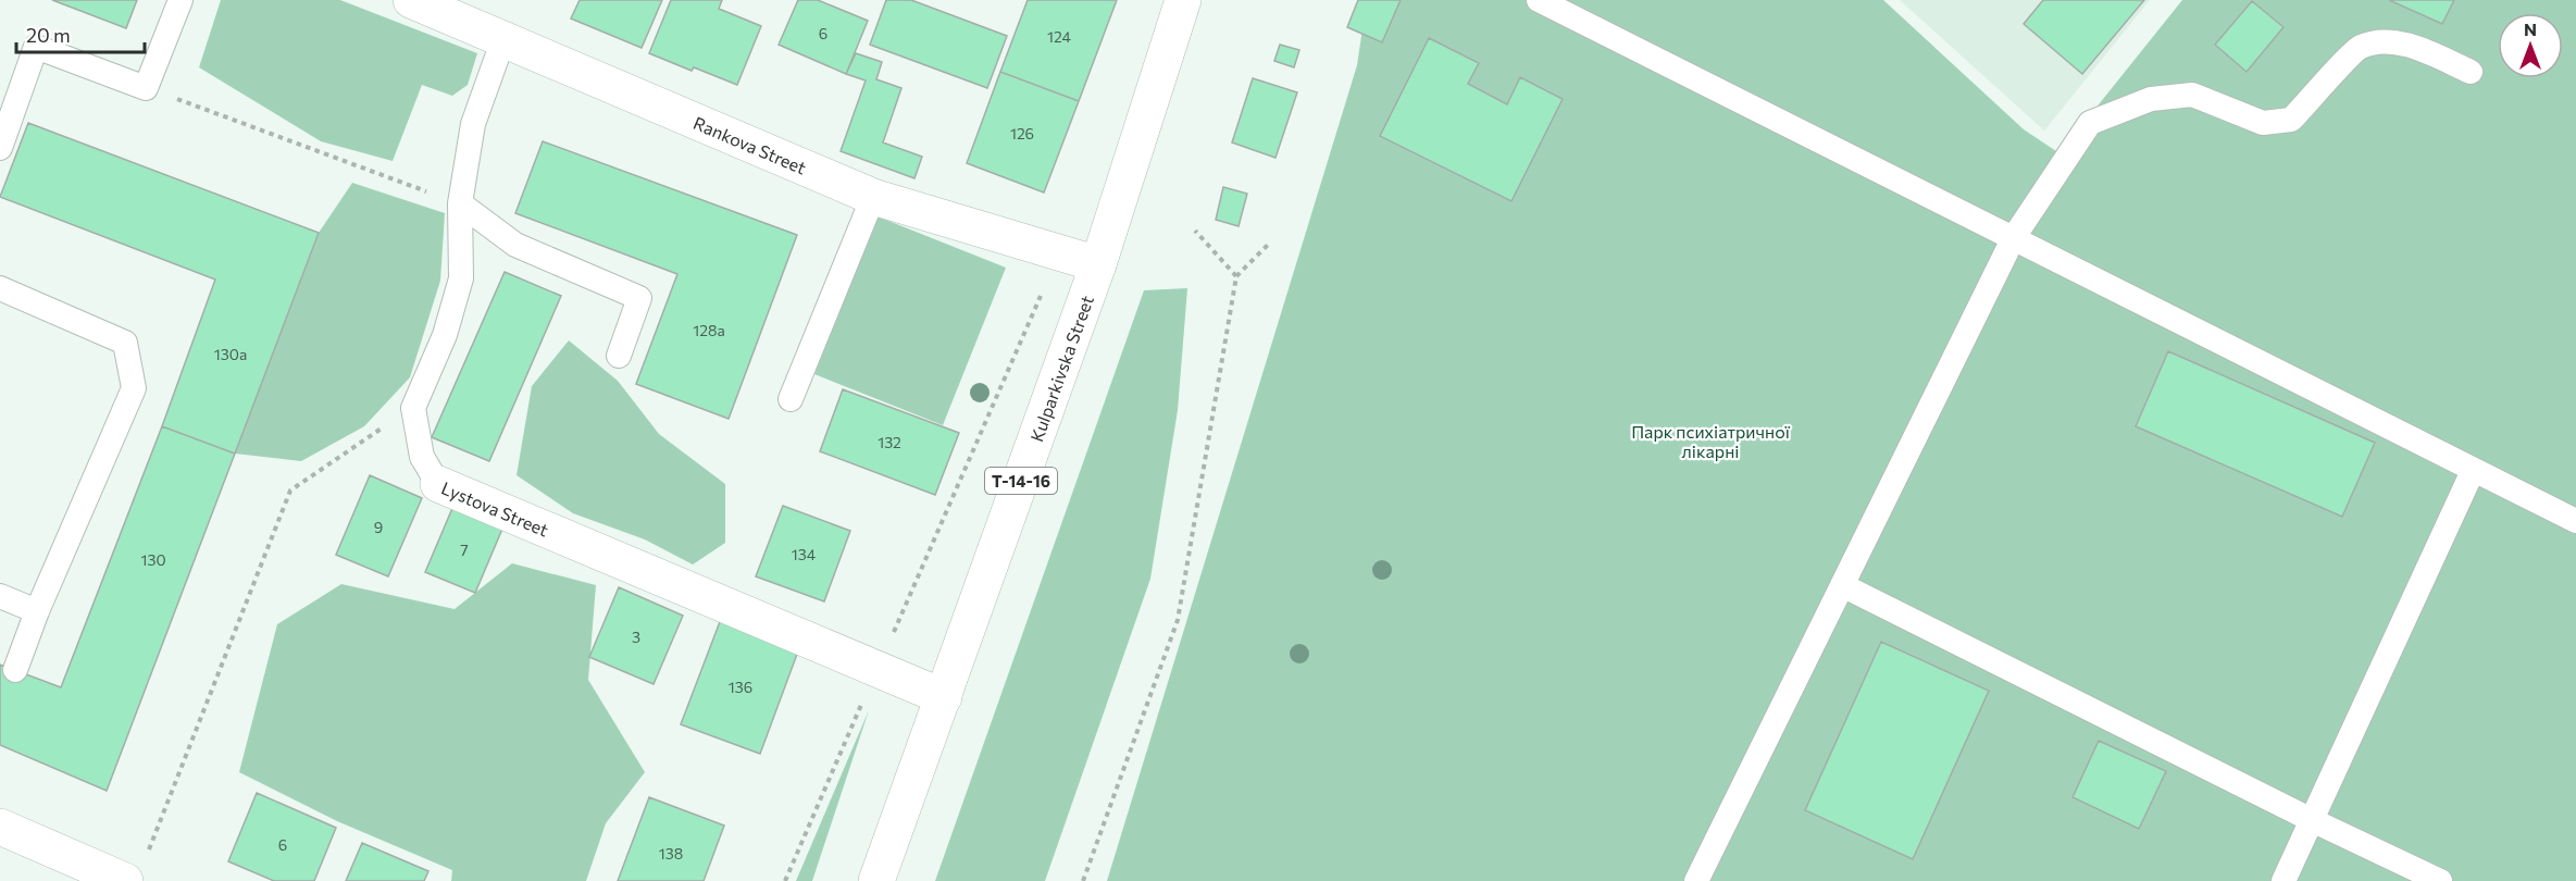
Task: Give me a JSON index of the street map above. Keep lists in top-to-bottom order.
{
  "streets": {
    "street": [
      "Rankova Street",
      "Kulparkivska Street",
      "Т-14-16",
      "Lystova Street"
    ]
  },
  "crossings": [
    ["Rankova Street", "Kulparkivska Street"],
    ["Kulparkivska Street", "Lystova Street"]
  ],
  "parks": ["Парк психіатричної лікарні"],
  "house_numbers": [
    "6",
    "124",
    "126",
    "128а",
    "130а",
    "132",
    "9",
    "7",
    "134",
    "130",
    "3",
    "136",
    "6",
    "138"
  ],
  "scale_bar": "20 m",
  "north": "top"
}
